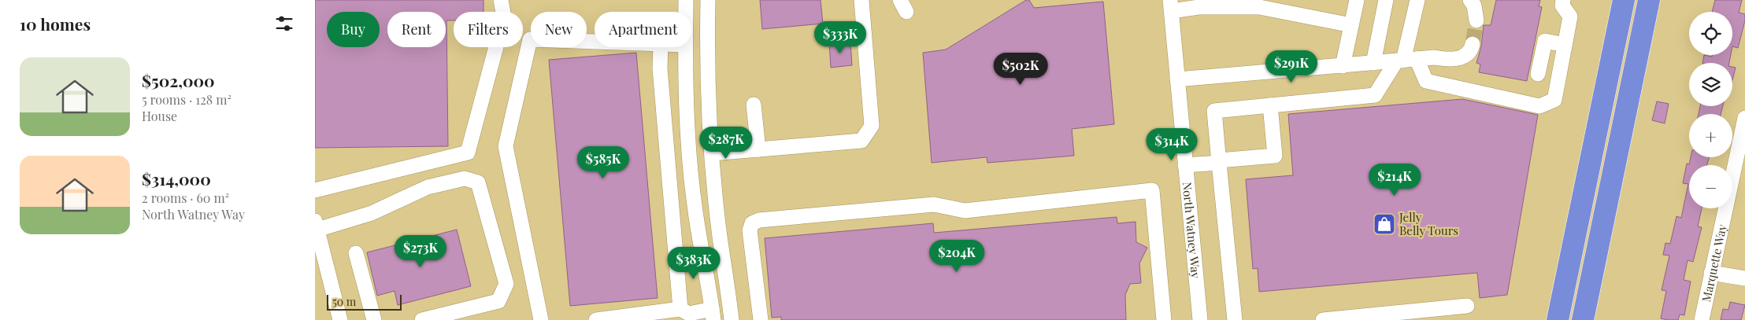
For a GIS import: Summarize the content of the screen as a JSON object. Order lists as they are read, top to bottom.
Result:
{
  "streets": {
    "street": ["North Watney Way", "Marquette Way"]
  },
  "places": {
    "shop": ["Jelly Belly Tours"]
  },
  "scale_bar": "50 m",
  "page": {
    "heading": "10 homes",
    "map_buttons": ["+", "−"],
    "chip": [
      "Buy",
      "Rent",
      "Filters",
      "New",
      "Apartment"
    ],
    "price": [
      "$333K",
      "$291K",
      "$502K",
      "$287K",
      "$314K",
      "$585K",
      "$214K",
      "$273K",
      "$204K",
      "$383K"
    ],
    "list": [
      {
        "name": "$502,000",
        "note": "5 rooms · 128 m² · House"
      },
      {
        "name": "$314,000",
        "note": "2 rooms · 60 m² · North Watney Way"
      }
    ],
    "scale": "50 m"
  }
}
